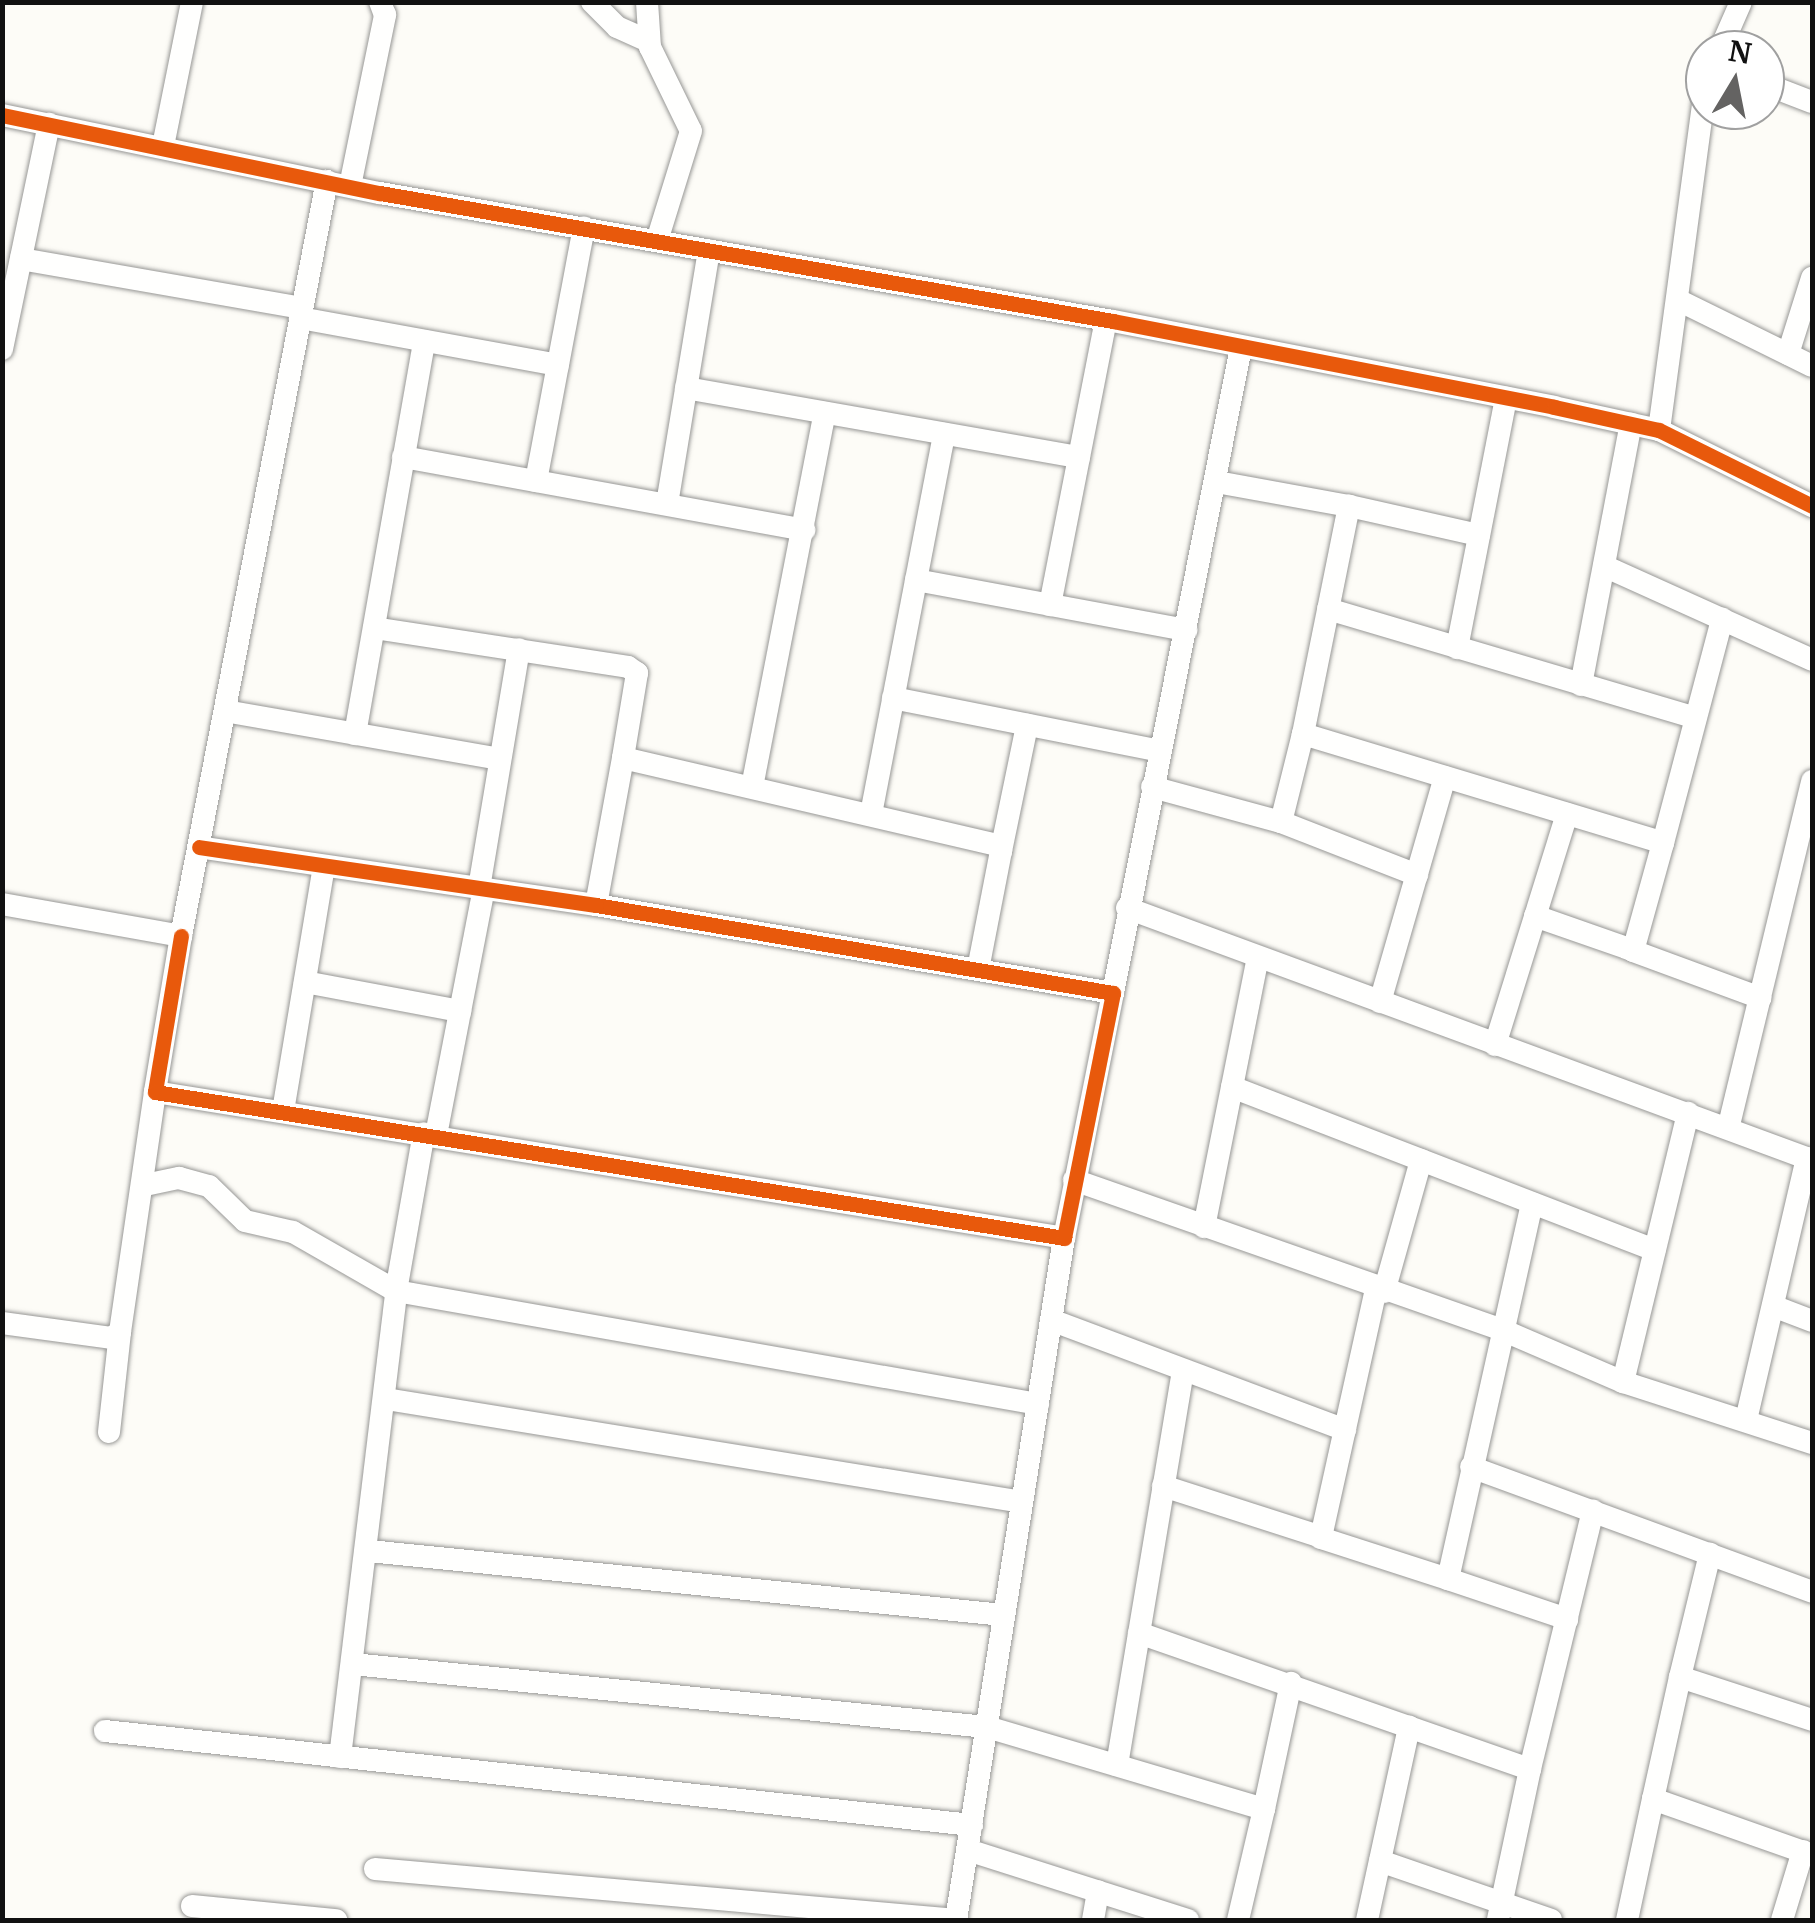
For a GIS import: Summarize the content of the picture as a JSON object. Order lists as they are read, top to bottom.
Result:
{
  "north": "top"
}
